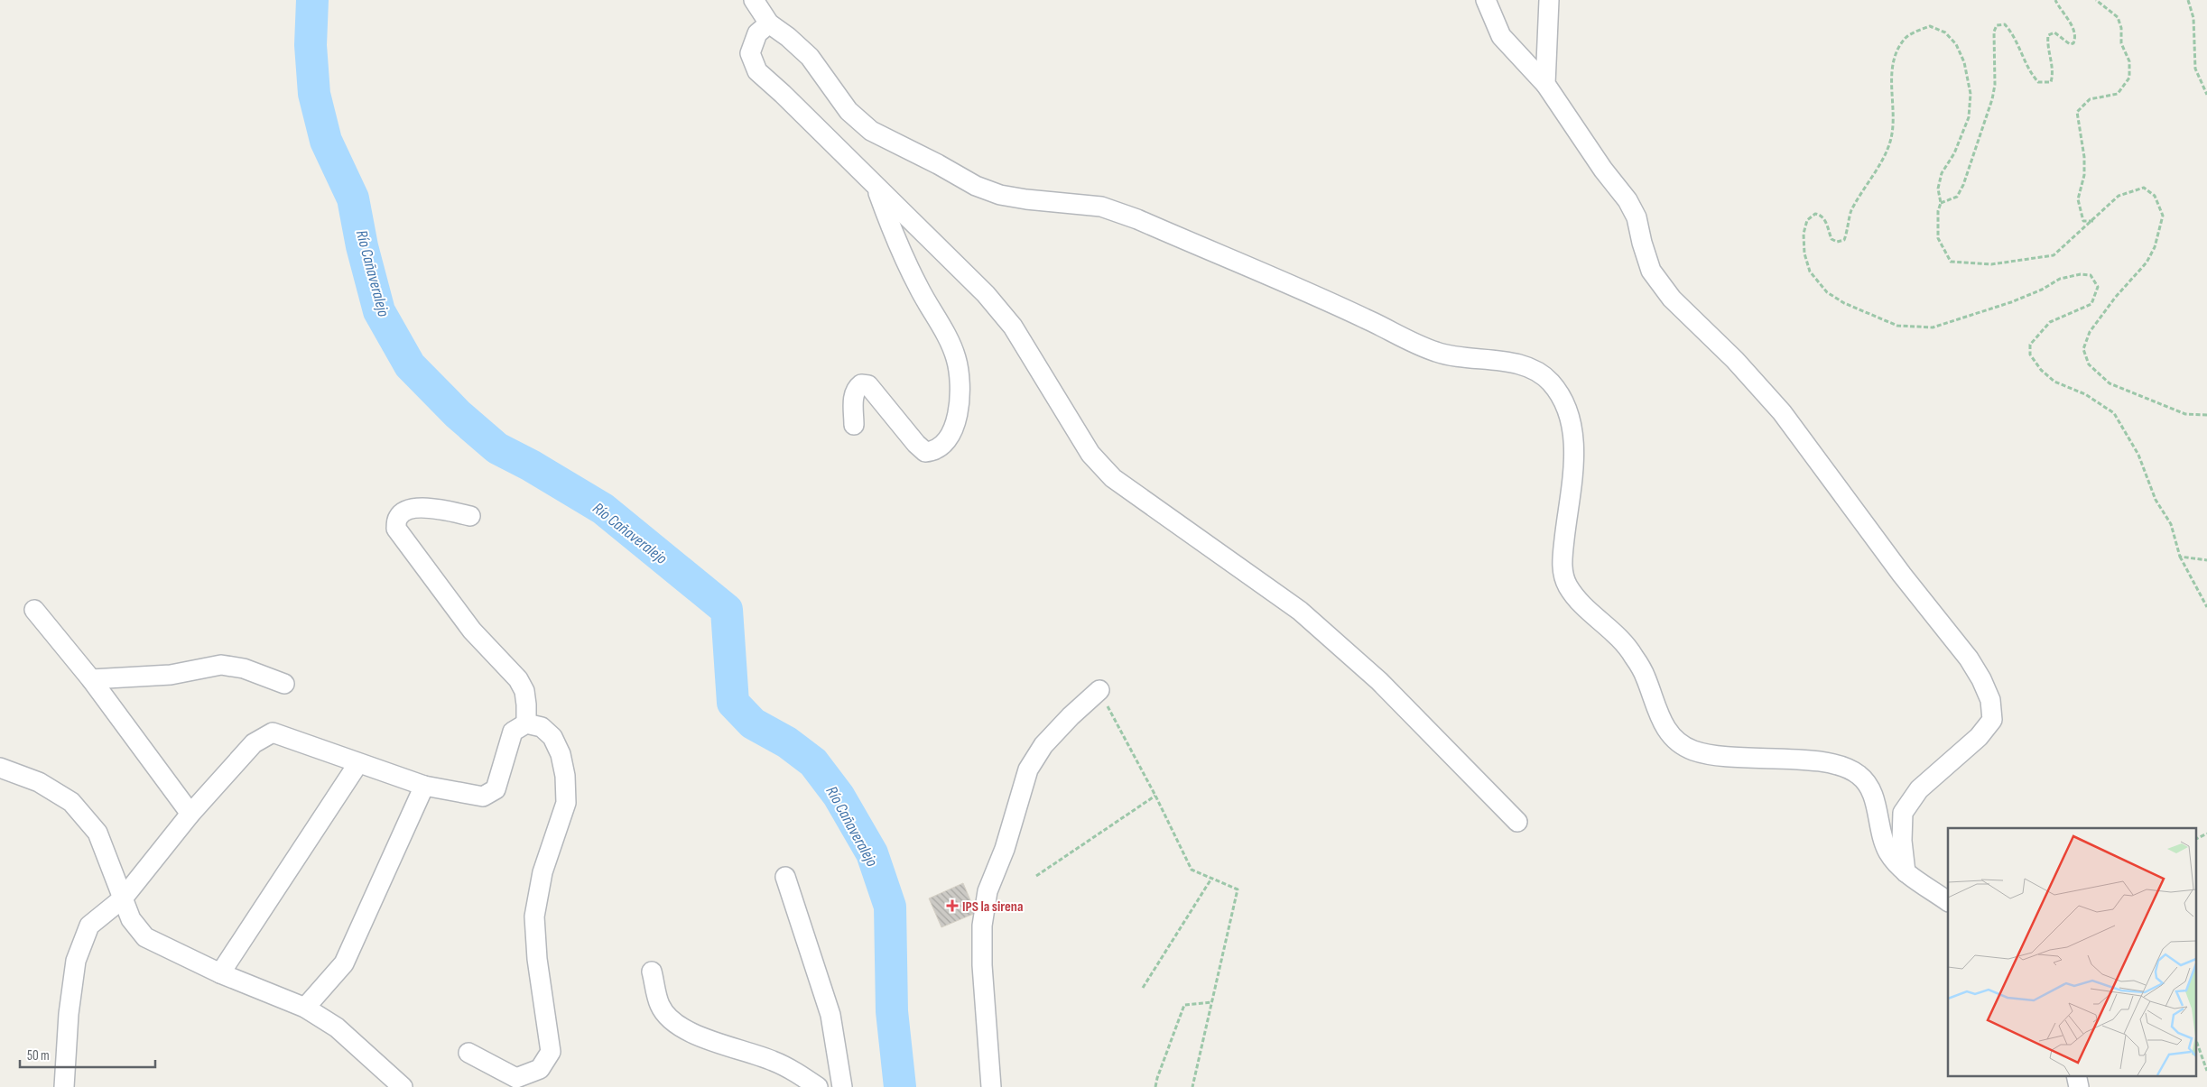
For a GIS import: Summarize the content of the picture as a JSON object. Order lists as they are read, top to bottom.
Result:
{
  "water": ["Río Cañaveralejo"],
  "places": {
    "health": ["IPS la sirena"]
  },
  "scale_bar": "50 m"
}
